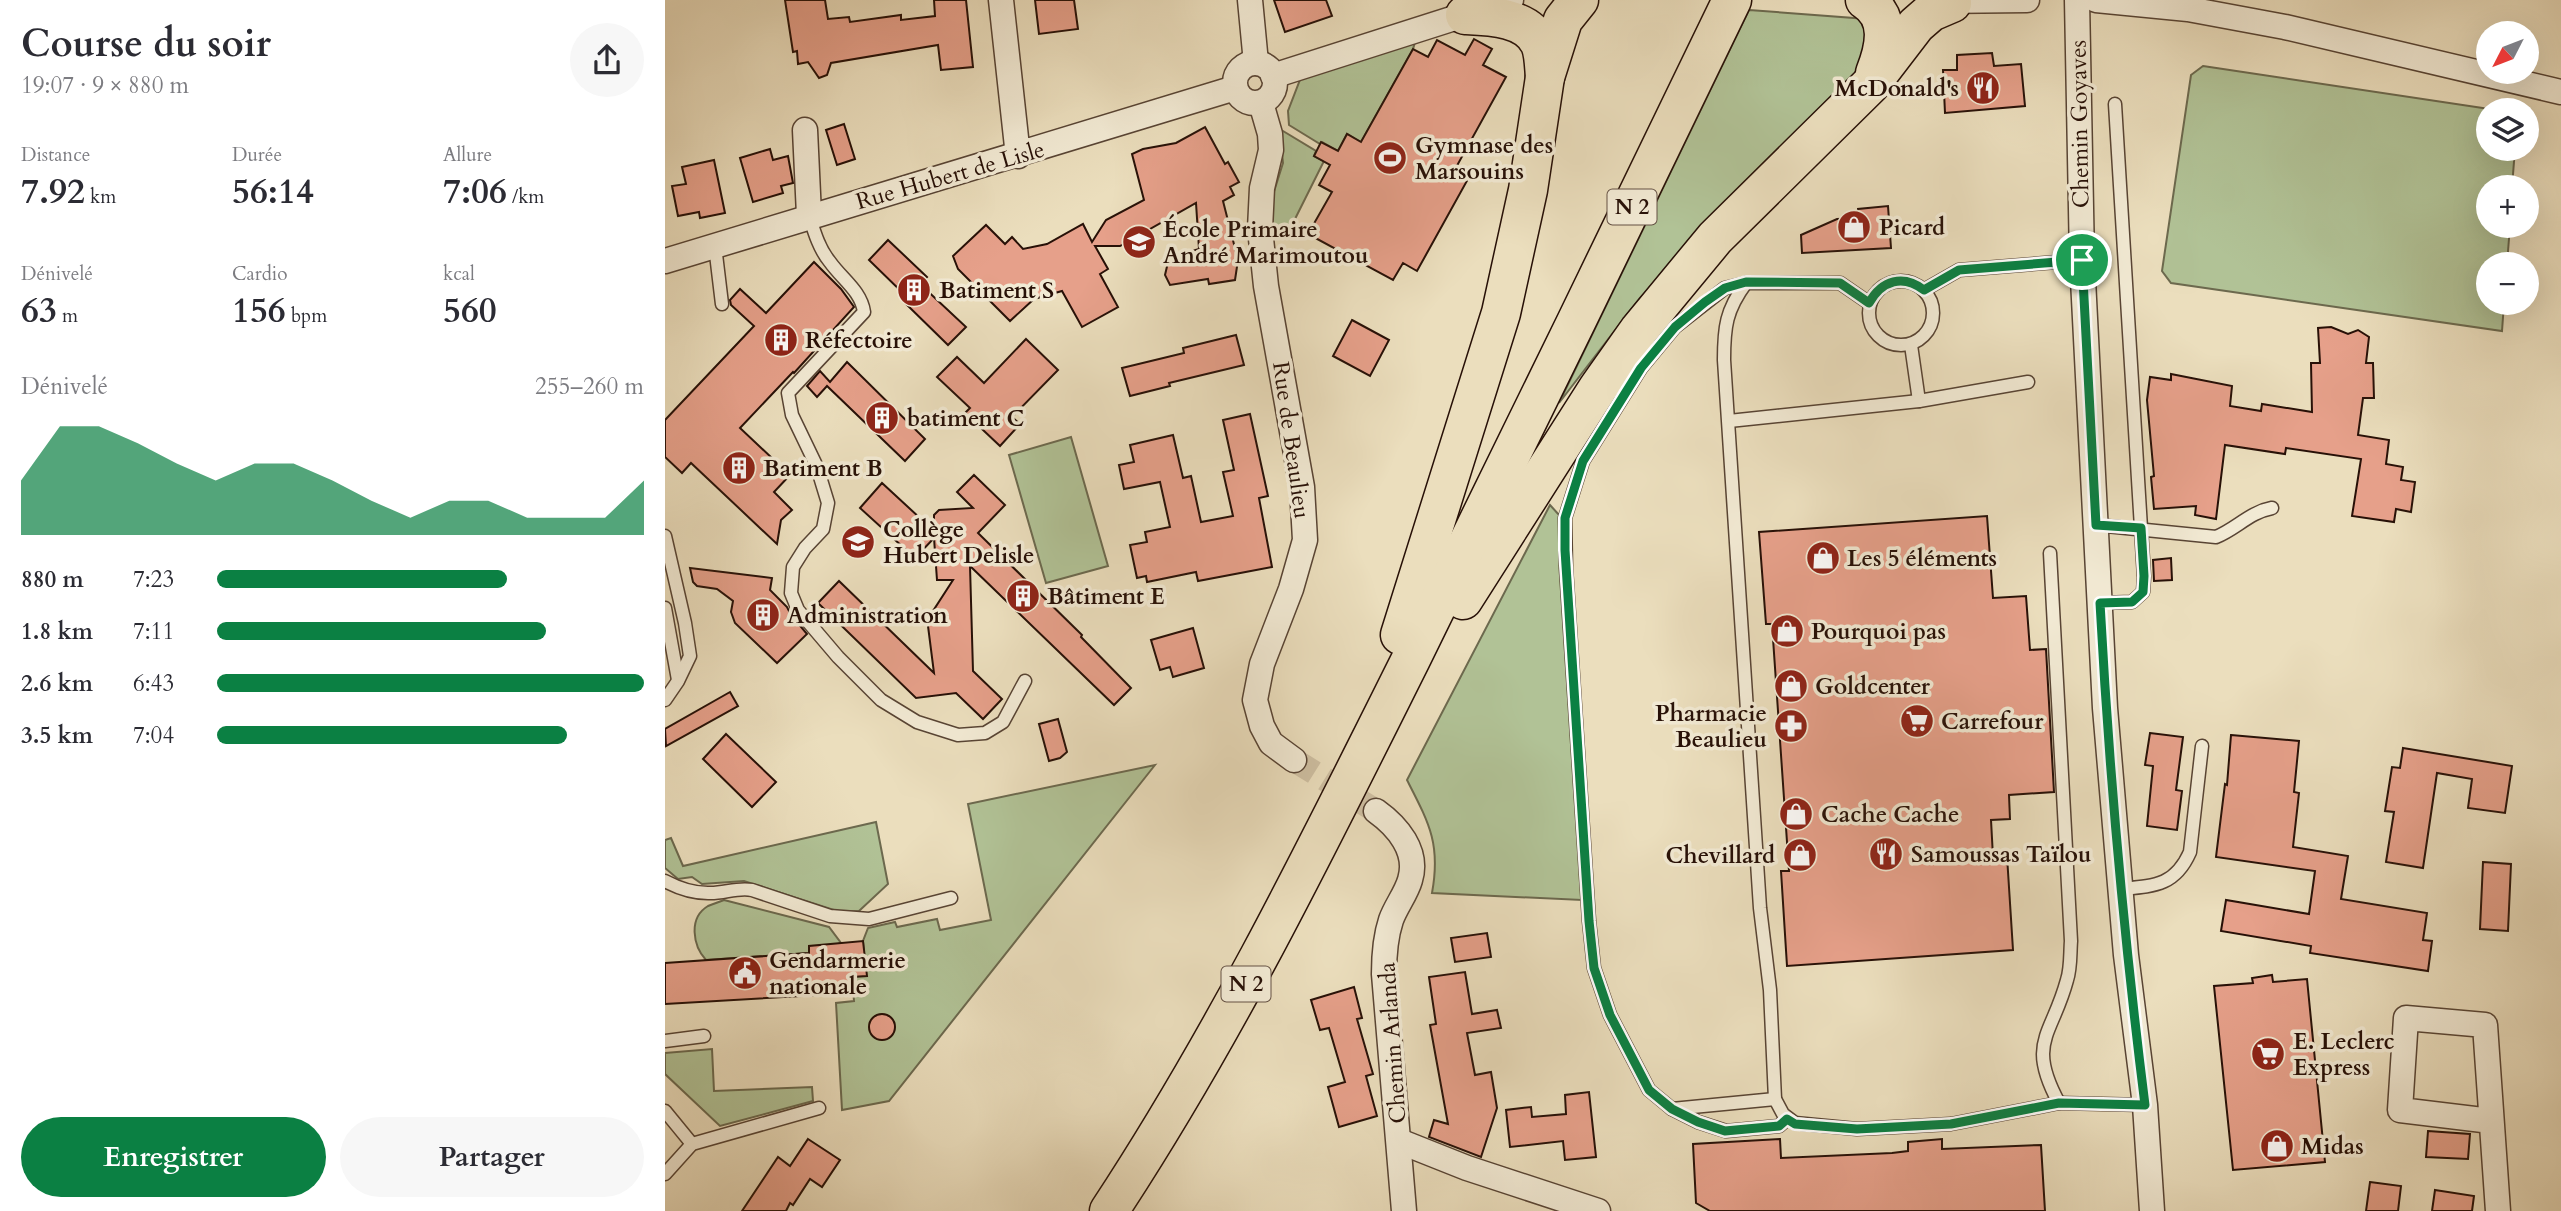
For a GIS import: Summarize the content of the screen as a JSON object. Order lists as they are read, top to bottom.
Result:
{
  "streets": {
    "highway": ["N 2"],
    "street": [
      "Chemin Goyaves",
      "Rue Hubert de Lisle",
      "Rue de Beaulieu",
      "Chemin Arlanda"
    ]
  },
  "crossings": [
    ["Rue Hubert de Lisle", "Rue de Beaulieu"]
  ],
  "places": {
    "restaurant": ["McDonald's", "Samoussas Taïlou"],
    "sports": ["Gymnase des Marsouins"],
    "shop": [
      "Picard",
      "Les 5 éléments",
      "Pourquoi pas",
      "Goldcenter",
      "Cache Cache",
      "Chevillard",
      "Midas"
    ],
    "school or university": ["École Primaire André Marimoutou", "Collège Hubert Delisle"],
    "building": [
      "Batiment S",
      "Réfectoire",
      "batiment C",
      "Batiment B",
      "Bâtiment E",
      "Administration"
    ],
    "supermarket": ["Carrefour", "E. Leclerc Express"],
    "pharmacy": ["Pharmacie Beaulieu"],
    "public building": ["Gendarmerie nationale"]
  },
  "north": "bottom left",
  "page": {
    "heading": ["Course du soir", "19:07 · 9 × 880 m"],
    "map_buttons": ["+", "−"],
    "stats": [
      ["Distance", "7.92 km"],
      ["Durée", "56:14"],
      ["Allure", "7:06 /km"],
      ["Dénivelé", "63 m"],
      ["Cardio", "156 bpm"],
      ["kcal", "560"]
    ],
    "chart": ["Dénivelé", "255–260 m"],
    "list": [
      {
        "name": "880 m",
        "note": "7:23"
      },
      {
        "name": "1.8 km",
        "note": "7:11"
      },
      {
        "name": "2.6 km",
        "note": "6:43"
      },
      {
        "name": "3.5 km",
        "note": "7:04"
      }
    ],
    "buttons": ["Enregistrer", "Partager"]
  }
}
